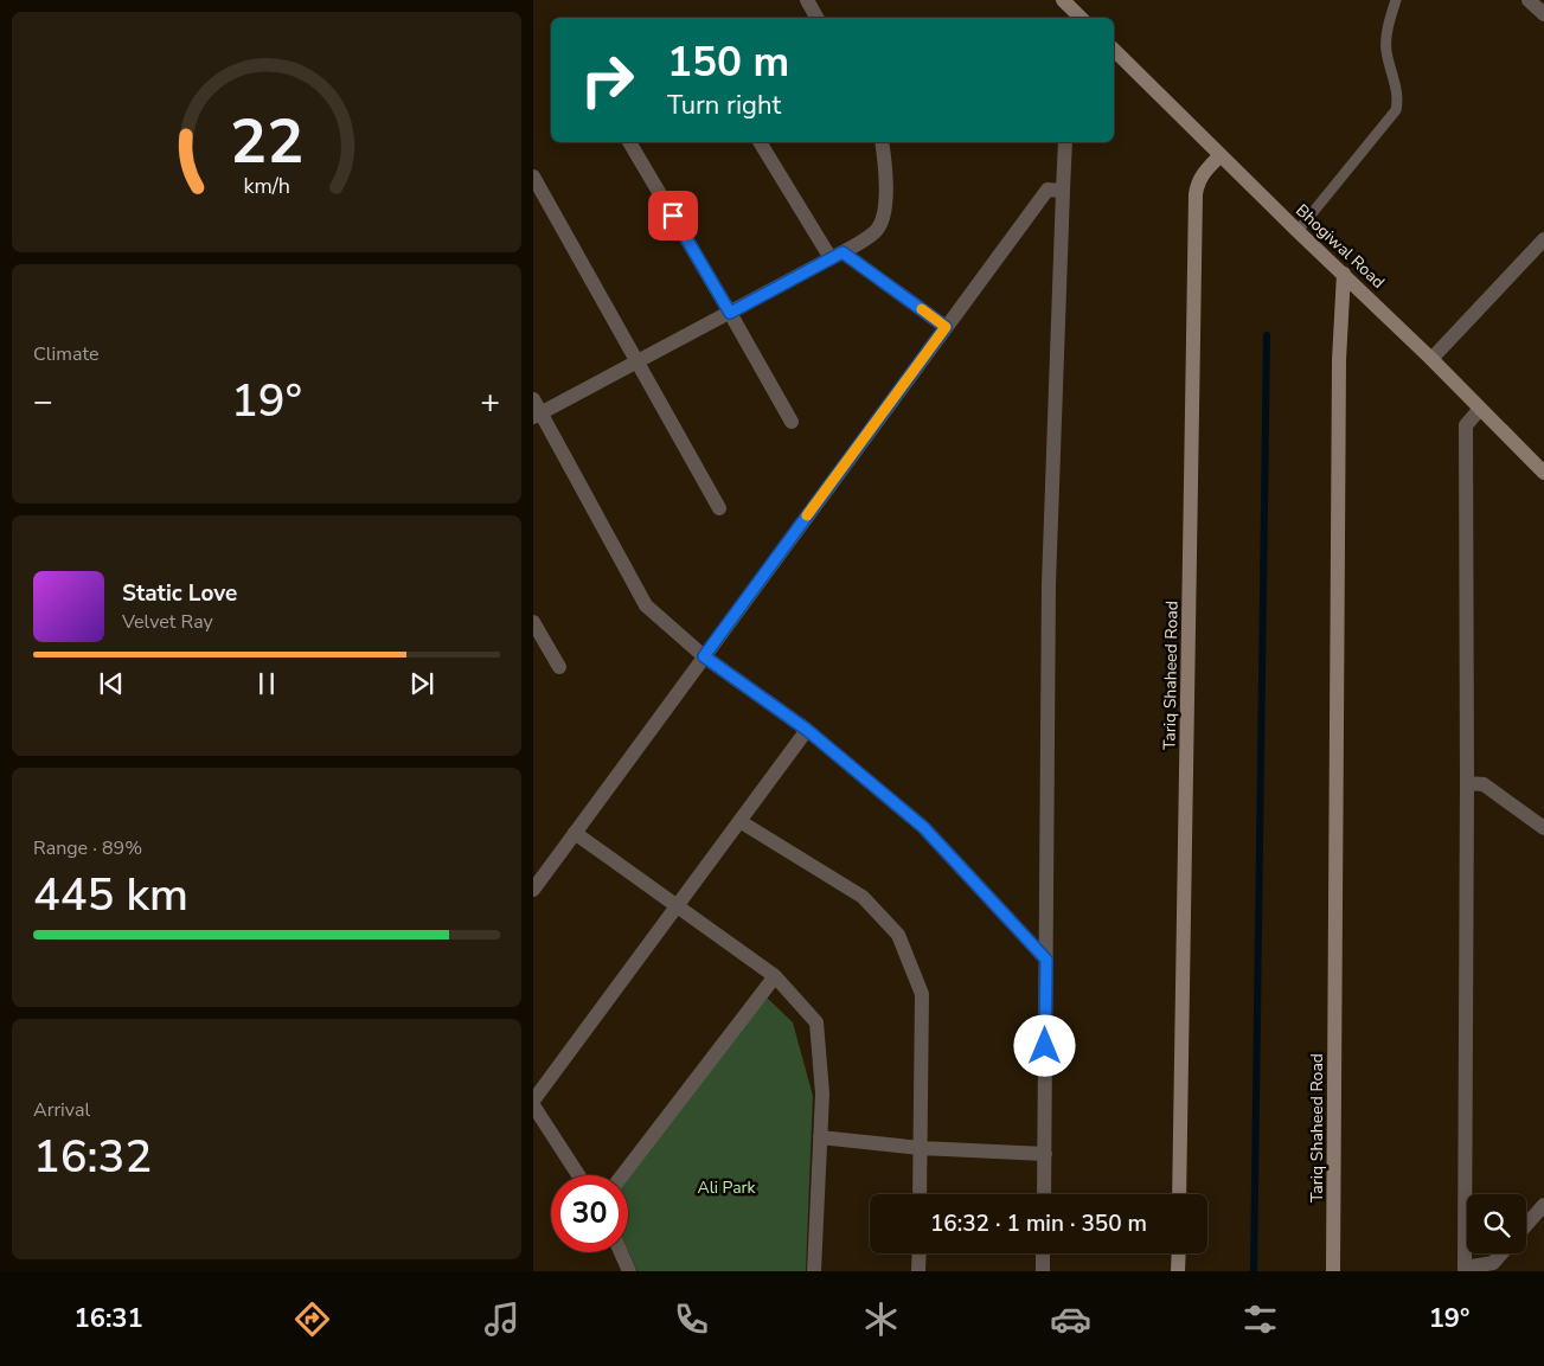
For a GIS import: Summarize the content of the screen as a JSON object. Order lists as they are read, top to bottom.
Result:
{
  "streets": {
    "main road": ["Bhogiwal Road", "Tariq Shaheed Road"]
  },
  "crossings": [
    ["Bhogiwal Road", "Tariq Shaheed Road"]
  ],
  "parks": ["Ali Park"],
  "page": {
    "turn": ["150 m", "Turn right"],
    "tile": [
      "Climate",
      ["Range · 89%", "445 km"],
      ["Arrival", "16:32"]
    ],
    "heat": ["−", "19°", "+"],
    "song": ["Static Love", "Velvet Ray"],
    "limit": "30",
    "trip": "16:32 · 1 min · 350 m",
    "tabs": ["16:31", "19°"],
    "gauge": ["22", "km/h"]
  }
}
